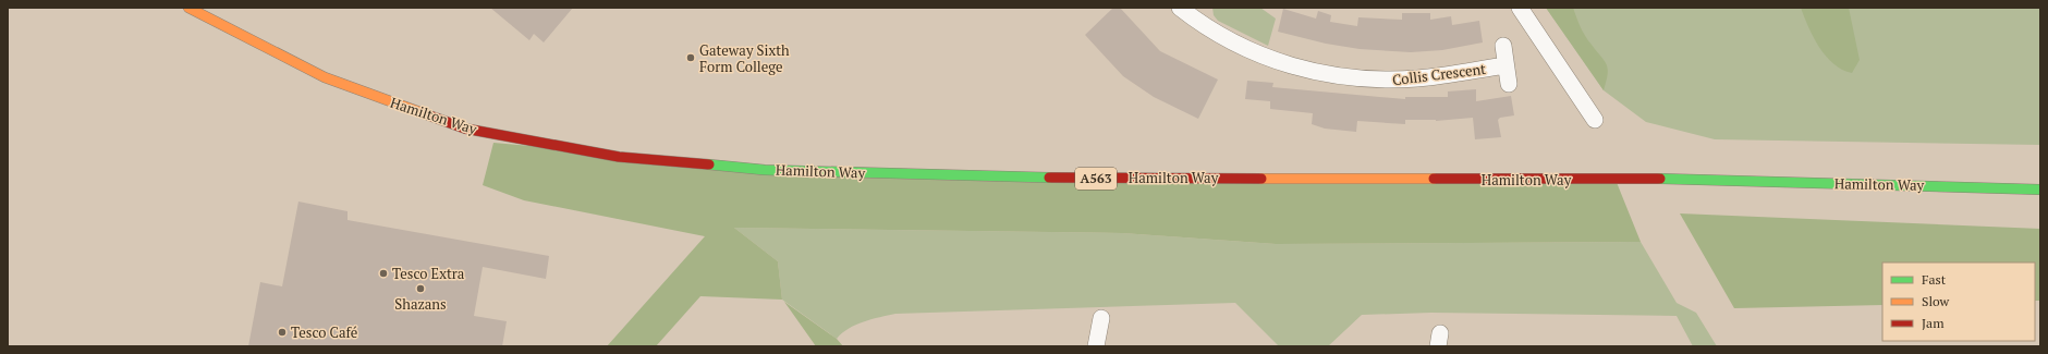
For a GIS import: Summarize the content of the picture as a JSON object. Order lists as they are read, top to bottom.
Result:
{
  "streets": {
    "highway": ["Hamilton Way", "A563"],
    "street": ["Collis Crescent"]
  },
  "places": [
    "Gateway Sixth Form College",
    "Tesco Extra",
    "Shazans",
    "Tesco Café"
  ],
  "legend": ["Fast", "Slow", "Jam"]
}
